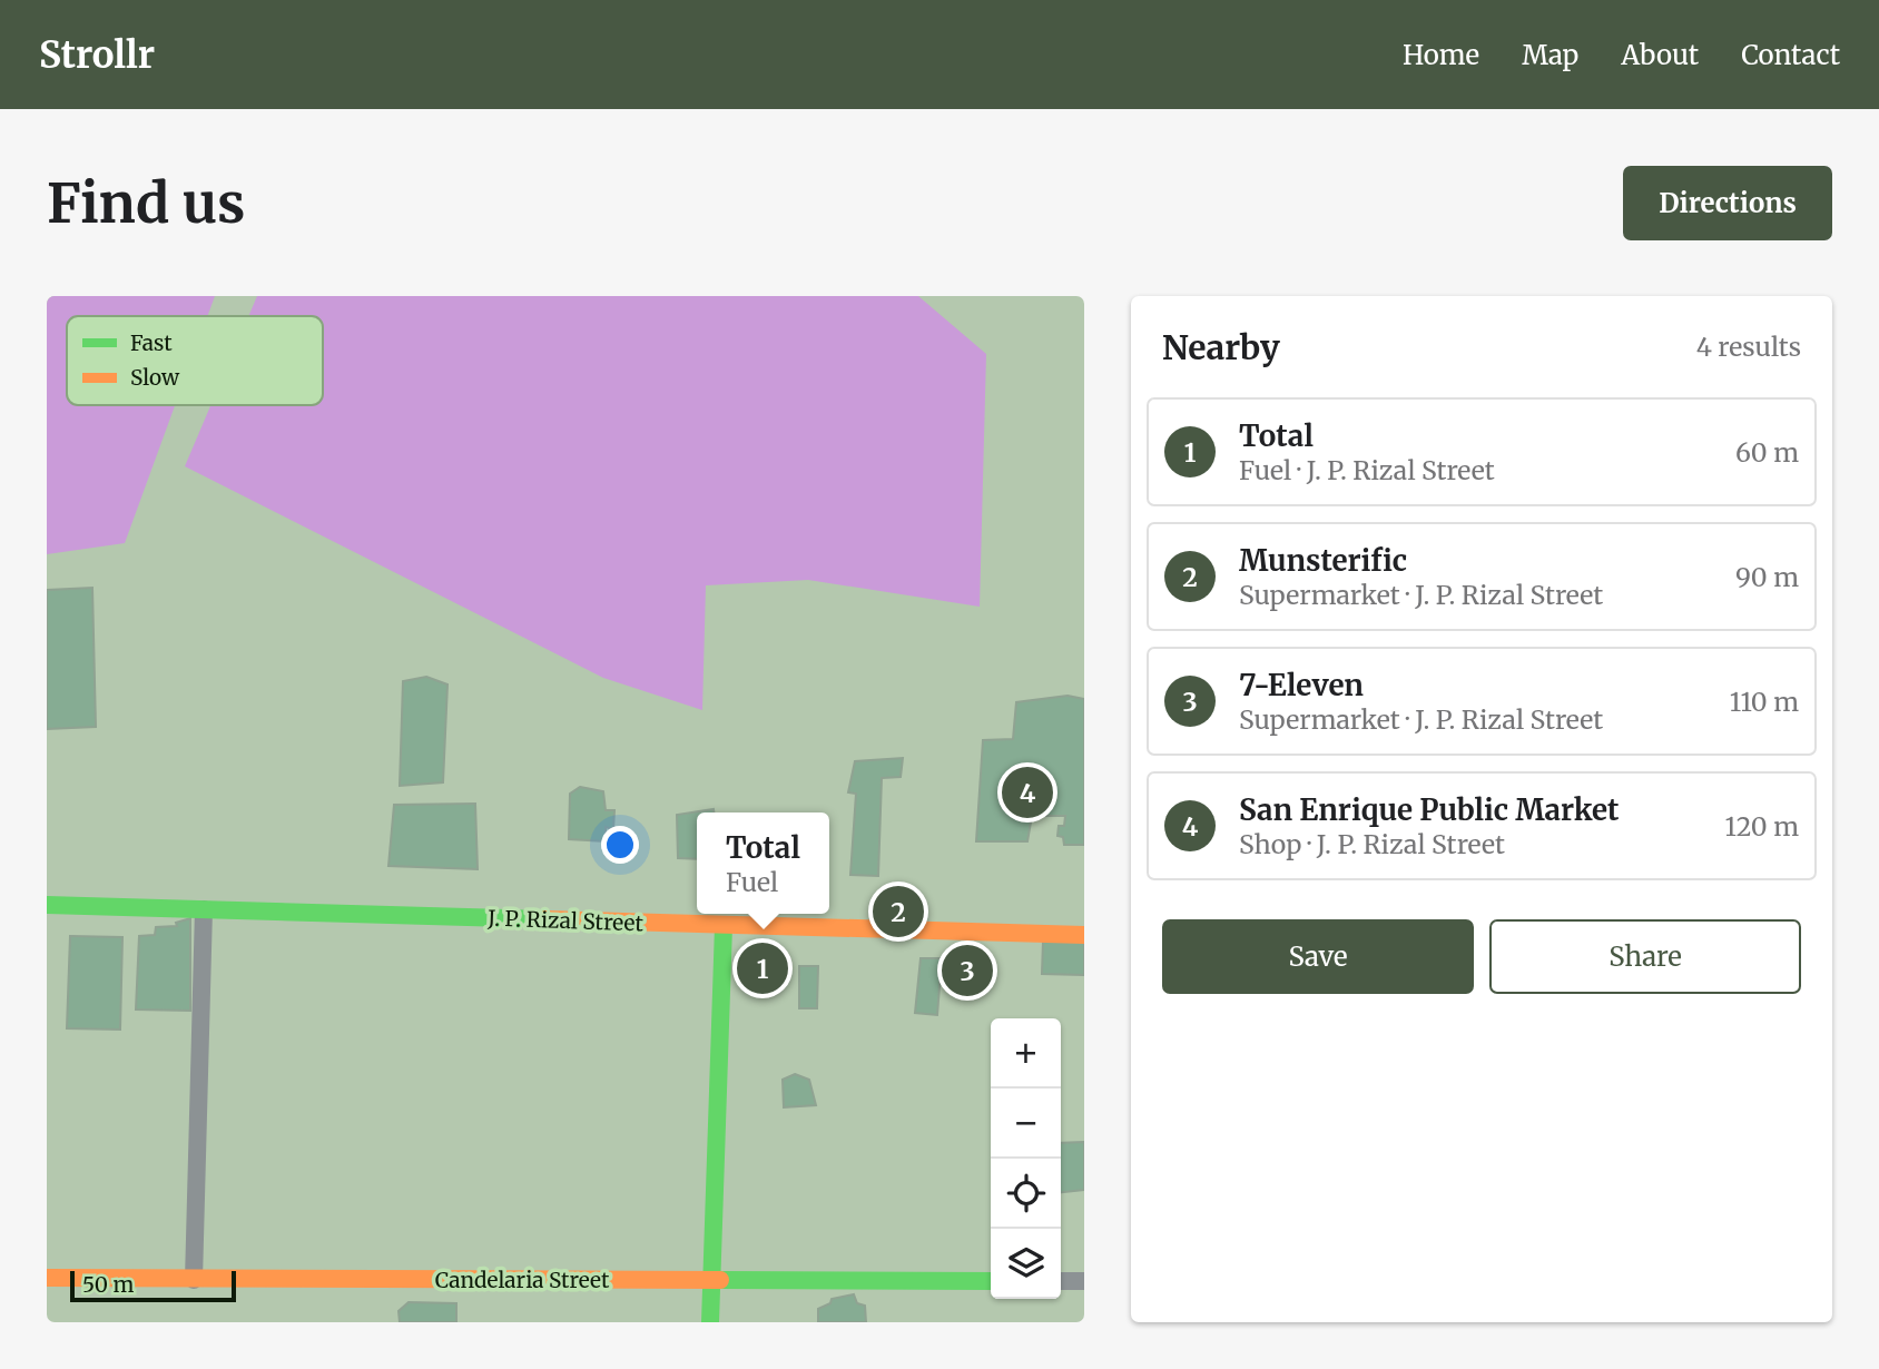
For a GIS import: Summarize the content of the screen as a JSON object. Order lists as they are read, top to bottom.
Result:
{
  "streets": {
    "main road": ["J. P. Rizal Street", "Candelaria Street"]
  },
  "legend": ["Fast", "Slow"],
  "scale_bar": "50 m",
  "page": {
    "header": "Strollr",
    "nav": [
      "Home",
      "Map",
      "About",
      "Contact"
    ],
    "buttons": [
      "Directions",
      ["Save", "Share"]
    ],
    "title": "Find us",
    "heading": ["Nearby", "4 results"],
    "list": [
      {
        "mark": "1",
        "name": "Total",
        "note": "Fuel · J. P. Rizal Street",
        "value": "60 m"
      },
      {
        "mark": "2",
        "name": "Munsterific",
        "note": "Supermarket · J. P. Rizal Street",
        "value": "90 m"
      },
      {
        "mark": "3",
        "name": "7-Eleven",
        "note": "Supermarket · J. P. Rizal Street",
        "value": "110 m"
      },
      {
        "mark": "4",
        "name": "San Enrique Public Market",
        "note": "Shop · J. P. Rizal Street",
        "value": "120 m"
      }
    ],
    "pins": [
      "4",
      "2",
      "1",
      "3"
    ],
    "popup": ["Total", "Fuel"],
    "map_buttons": ["+", "−"],
    "scale": "50 m"
  }
}
